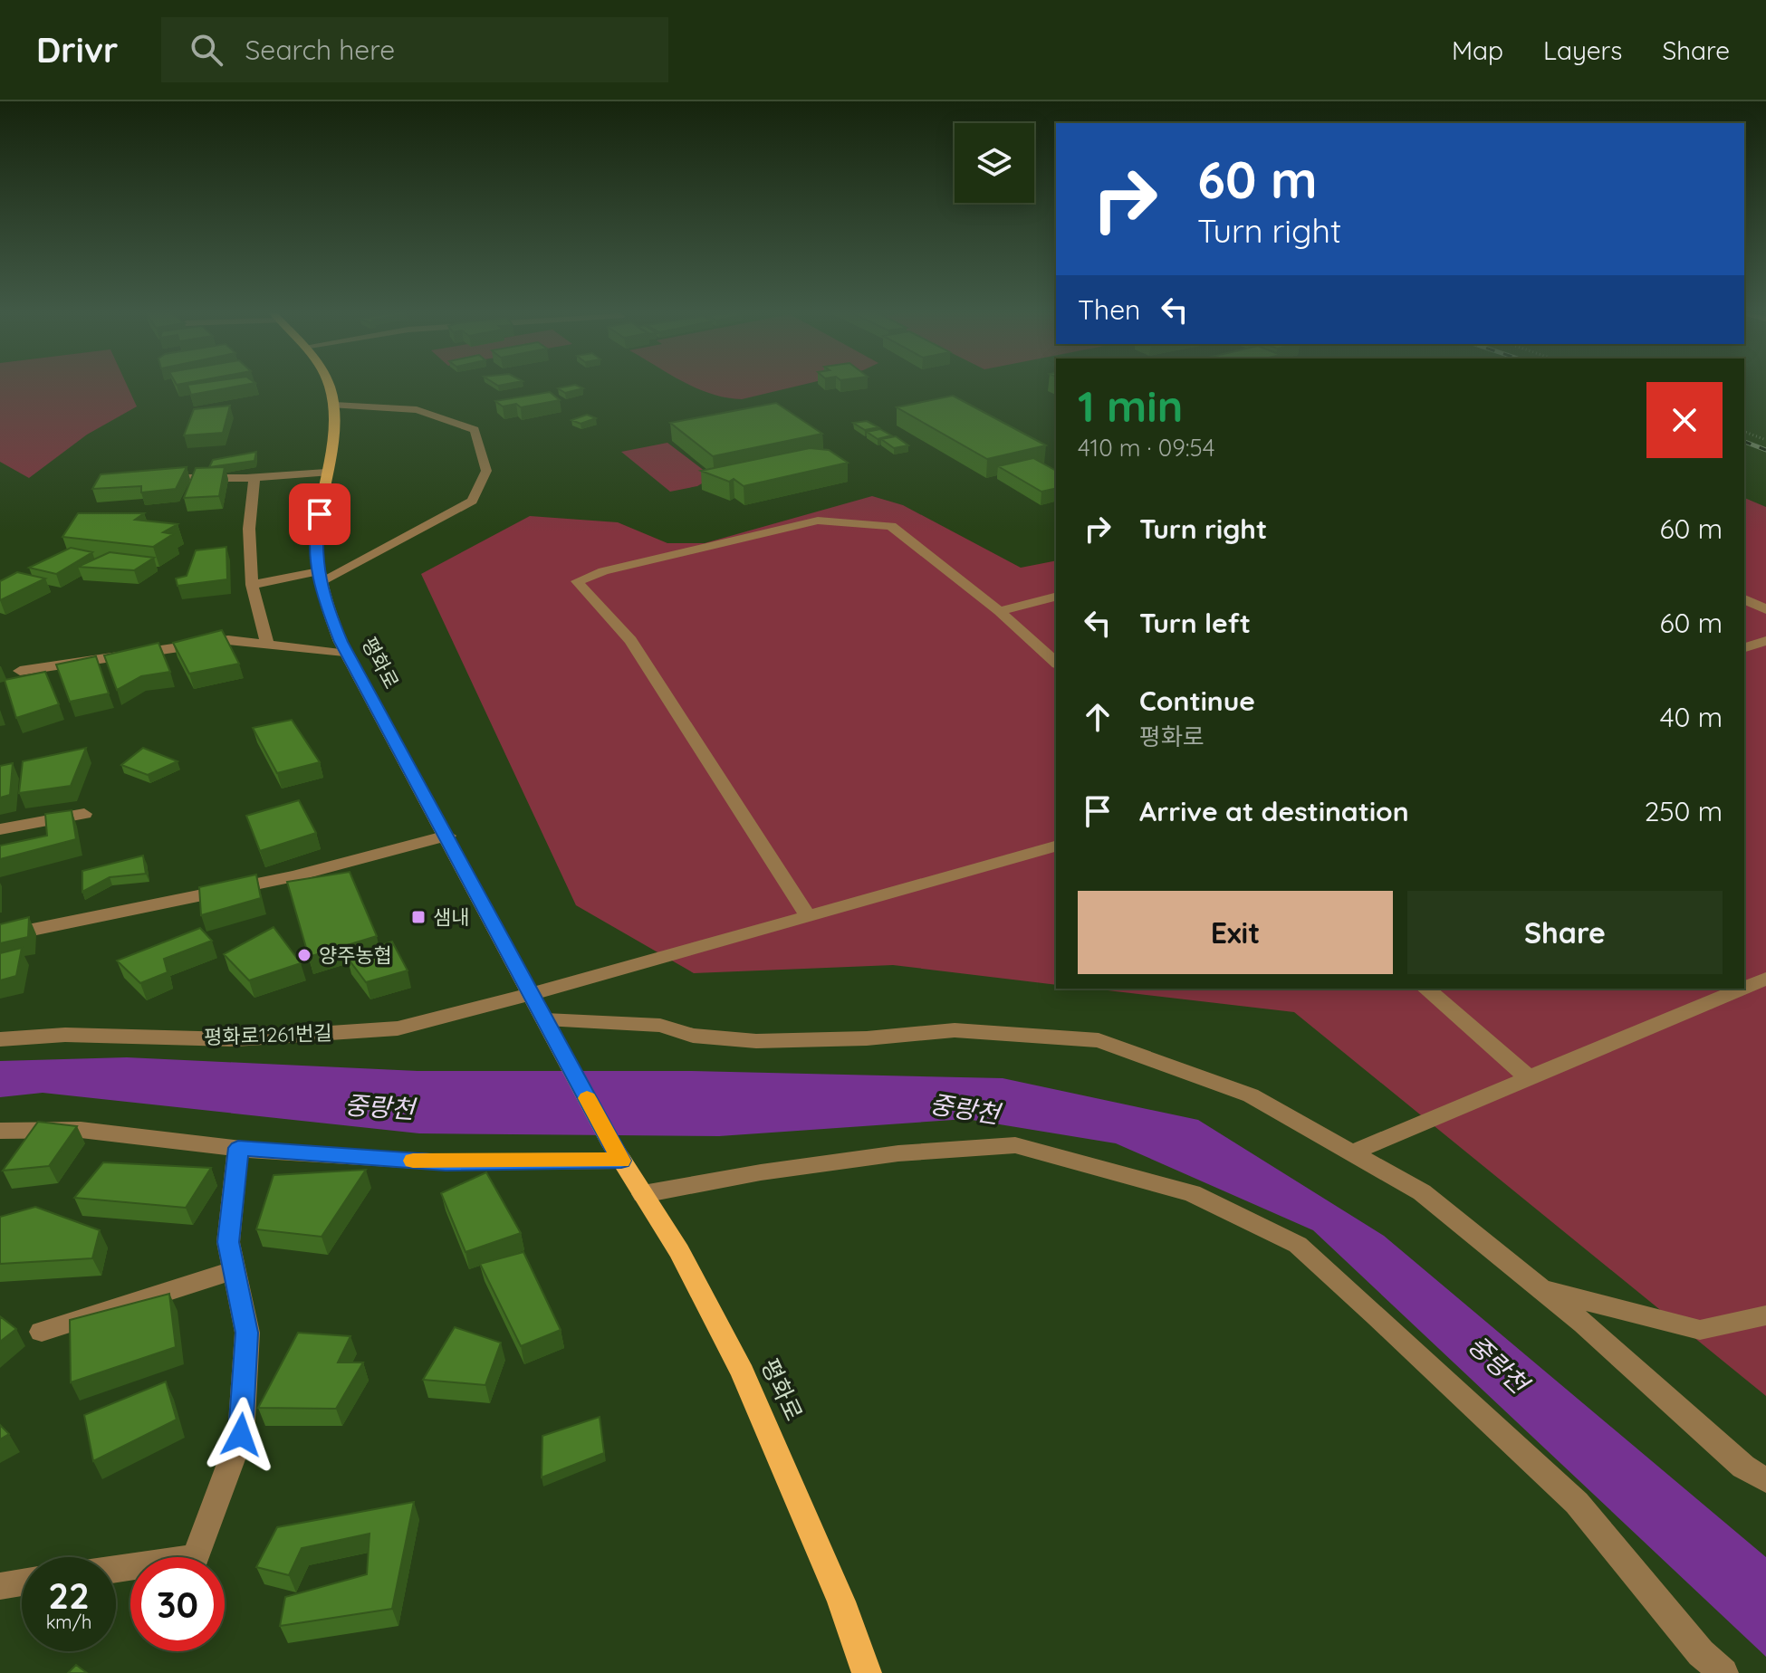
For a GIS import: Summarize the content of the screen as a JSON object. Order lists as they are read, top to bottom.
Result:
{
  "streets": {
    "main road": ["평화로"],
    "street": ["평화로1261번길"]
  },
  "crossings": [
    ["평화로", "평화로1261번길"]
  ],
  "water": ["중랑천"],
  "places": {
    "transit": ["샘내"],
    "other": ["양주농협"]
  },
  "page": {
    "header": "Drivr",
    "search": "Search here",
    "nav": ["Map", "Layers", "Share"],
    "turn": ["60 m", "Turn right"],
    "then": "Then",
    "heading": ["1 min", "410 m · 09:54"],
    "list": [
      {
        "name": "Turn right",
        "value": "60 m"
      },
      {
        "name": "Turn left",
        "value": "60 m"
      },
      {
        "name": "Continue",
        "note": "평화로",
        "value": "40 m"
      },
      {
        "name": "Arrive at destination",
        "value": "250 m"
      }
    ],
    "buttons": ["Exit", "Share"],
    "speed": "22 km/h",
    "limit": "30"
  }
}
